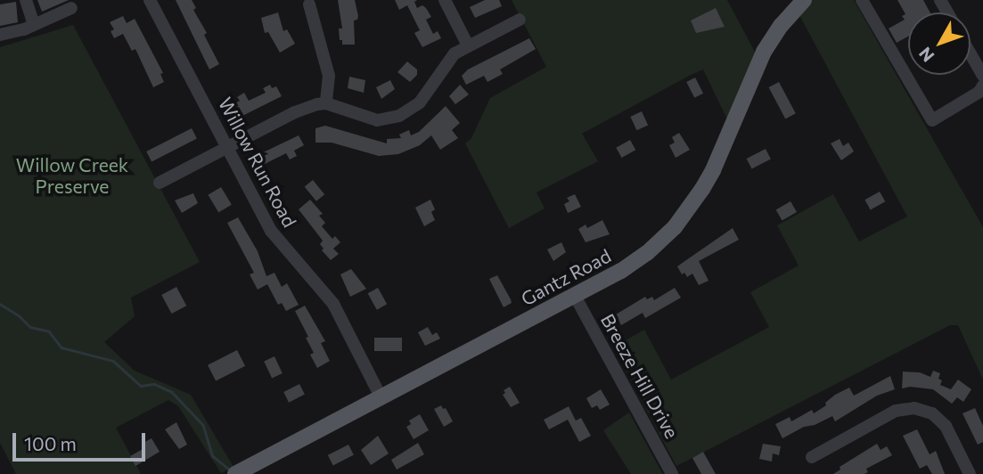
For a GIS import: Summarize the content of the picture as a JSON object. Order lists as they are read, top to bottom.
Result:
{
  "streets": {
    "main road": ["Gantz Road"],
    "street": ["Willow Run Road", "Breeze Hill Drive"]
  },
  "crossings": [
    ["Willow Run Road", "Gantz Road"],
    ["Gantz Road", "Breeze Hill Drive"]
  ],
  "parks": ["Willow Creek Preserve"],
  "scale_bar": "100 m",
  "north": "bottom left"
}
